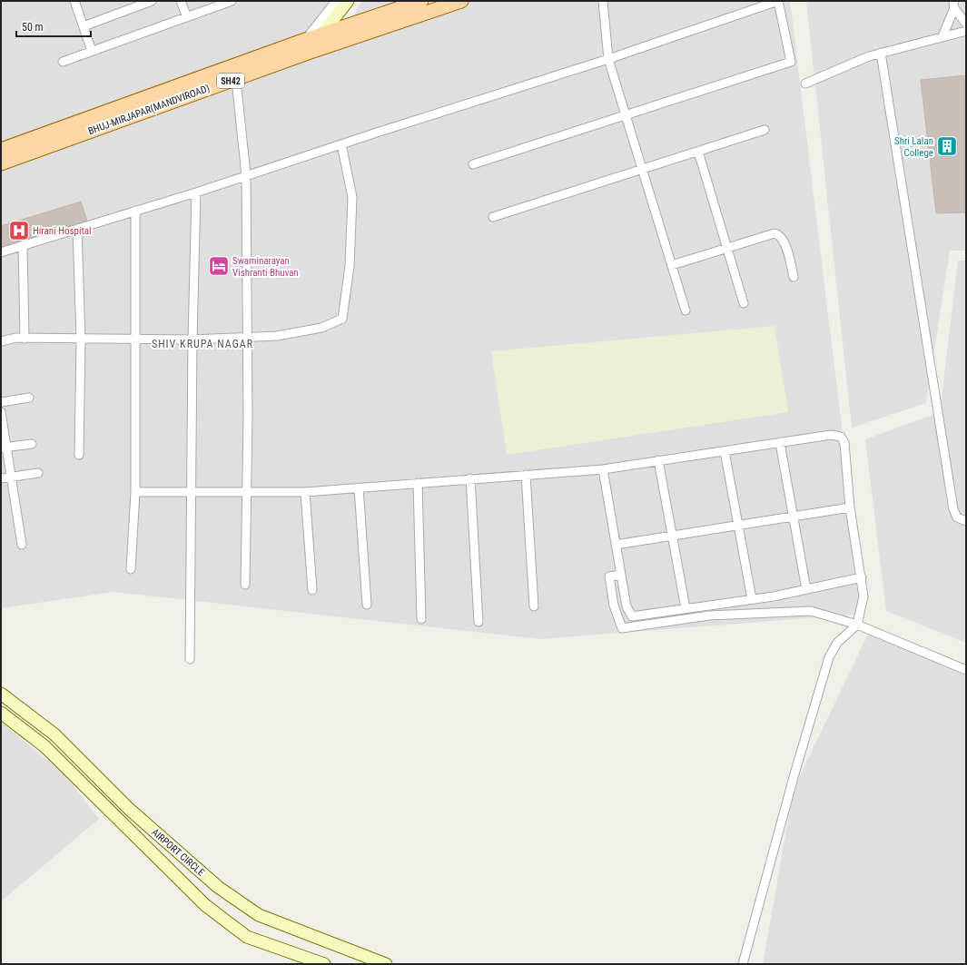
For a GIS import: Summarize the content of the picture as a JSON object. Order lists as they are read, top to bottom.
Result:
{
  "streets": {
    "main road": ["SH42", "BHUJ-MIRJAPAR(MANDVIROAD)", "AIRPORT CIRCLE"]
  },
  "districts": ["SHIV KRUPA NAGAR"],
  "places": {
    "building": ["Shri Lalan College"],
    "hospital": ["Hirani Hospital"],
    "hotel": ["Swaminarayan Vishranti Bhuvan"]
  },
  "scale_bar": "50 m"
}
